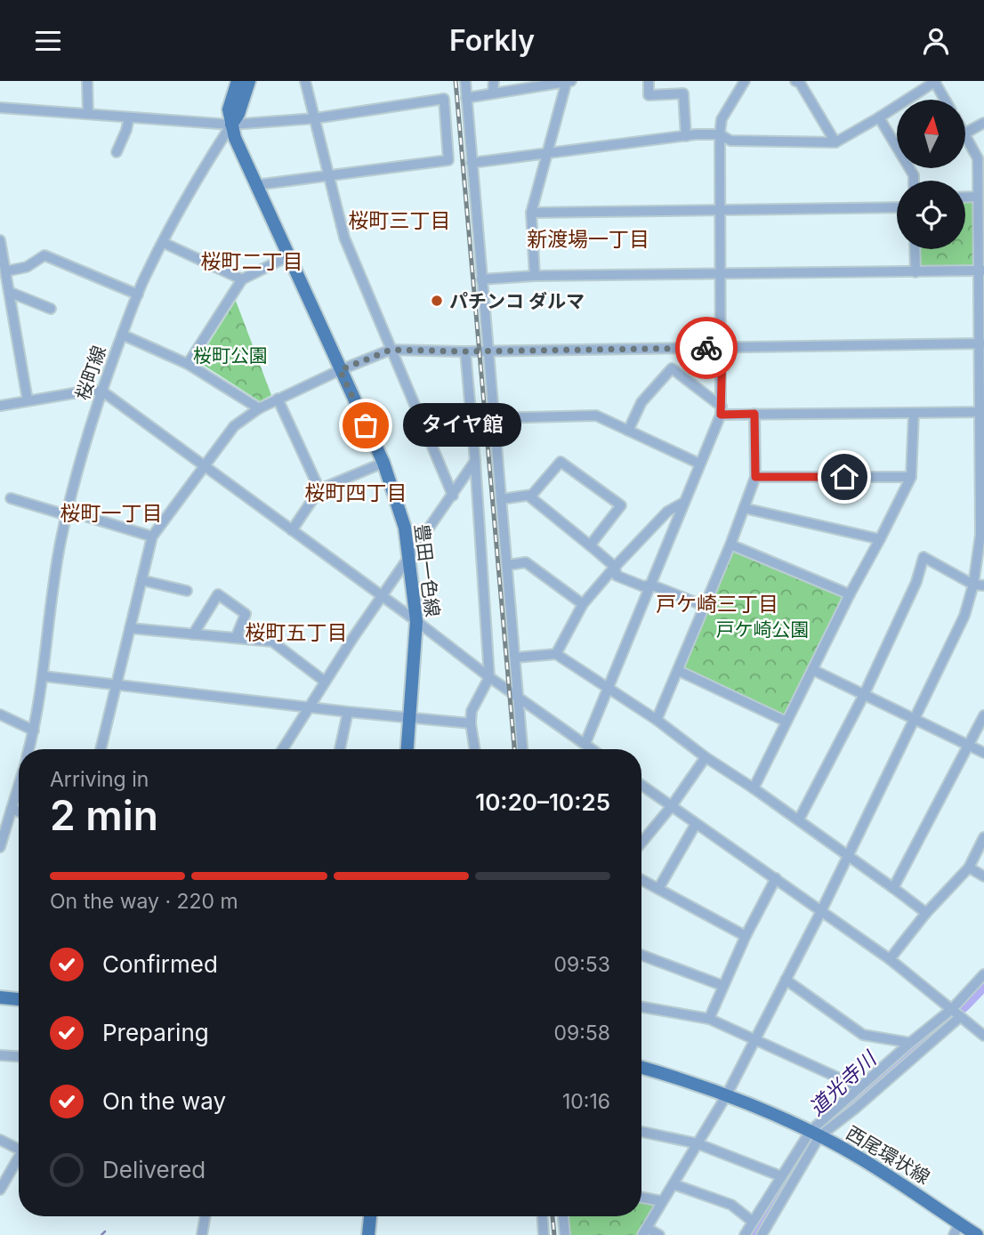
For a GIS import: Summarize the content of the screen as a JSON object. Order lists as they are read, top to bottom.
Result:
{
  "streets": {
    "main road": ["豊田一色線", "西尾環状線"],
    "street": ["桜町線"]
  },
  "crossings": [
    ["桜町線", "豊田一色線"]
  ],
  "districts": [
    "桜町三丁目",
    "新渡場一丁目",
    "桜町二丁目",
    "桜町四丁目",
    "桜町一丁目",
    "戸ケ崎三丁目",
    "桜町五丁目"
  ],
  "water": ["道光寺川"],
  "parks": ["桜町公園", "戸ケ崎公園"],
  "places": ["パチンコ ダルマ", "タイヤ館"],
  "north": "top",
  "page": {
    "header": "Forkly",
    "bubble": "タイヤ館",
    "heading": ["2 min", "Arriving in", "10:20–10:25"],
    "bar": "On the way · 220 m",
    "list": [
      ["Confirmed", "09:53"],
      ["Preparing", "09:58"],
      ["On the way", "10:16"],
      "Delivered"
    ]
  }
}
